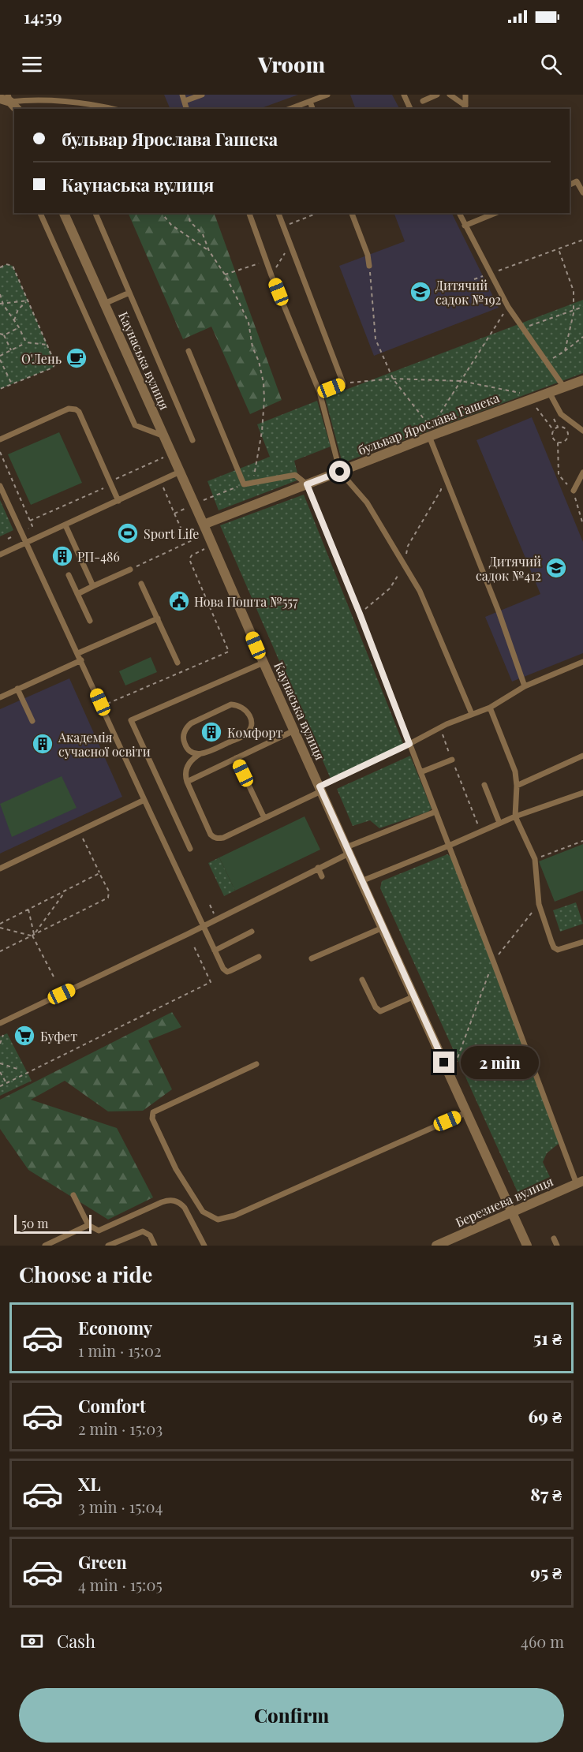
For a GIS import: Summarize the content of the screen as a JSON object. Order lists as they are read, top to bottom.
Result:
{
  "streets": {
    "street": ["Каунаська вулиця", "бульвар Ярослава Гашека", "Березнева вулиця"]
  },
  "crossings": [
    ["Каунаська вулиця", "бульвар Ярослава Гашека"],
    ["Каунаська вулиця", "Березнева вулиця"]
  ],
  "places": {
    "school or university": ["Дитячий садок №192", "Дитячий садок №412"],
    "cafe": ["О'Лень"],
    "sports": ["Sport Life"],
    "building": ["РП-486", "Комфорт", "Академія сучасної освіти"],
    "public building": ["Нова Пошта №557"],
    "supermarket": ["Буфет"]
  },
  "scale_bar": "50 m",
  "page": {
    "status": "14:59",
    "header": "Vroom",
    "banner": ["бульвар Ярослава Гашека", "Каунаська вулиця"],
    "bubble": "2 min",
    "scale": "50 m",
    "heading": "Choose a ride",
    "list": [
      {
        "name": "Economy",
        "note": "1 min · 15:02",
        "value": "51 ₴"
      },
      {
        "name": "Comfort",
        "note": "2 min · 15:03",
        "value": "69 ₴"
      },
      {
        "name": "XL",
        "note": "3 min · 15:04",
        "value": "87 ₴"
      },
      {
        "name": "Green",
        "note": "4 min · 15:05",
        "value": "95 ₴"
      }
    ],
    "pay": ["Cash", "460 m"],
    "buttons": "Confirm"
  }
}
